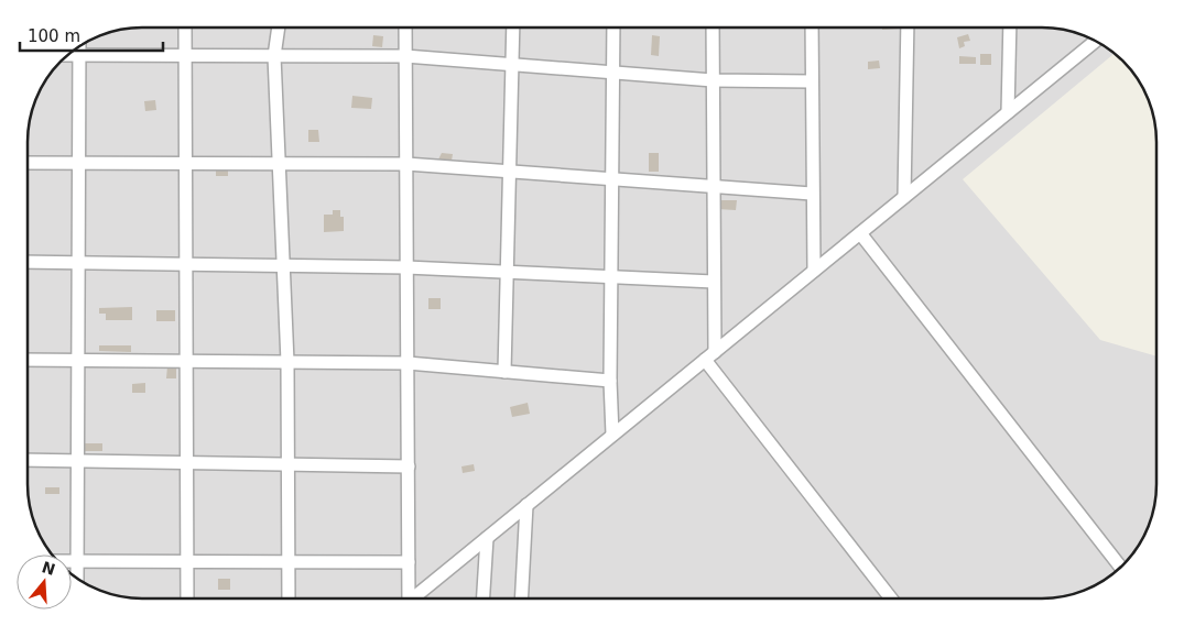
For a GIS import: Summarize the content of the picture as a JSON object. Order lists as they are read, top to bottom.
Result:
{
  "scale_bar": "100 m",
  "north": "top"
}
